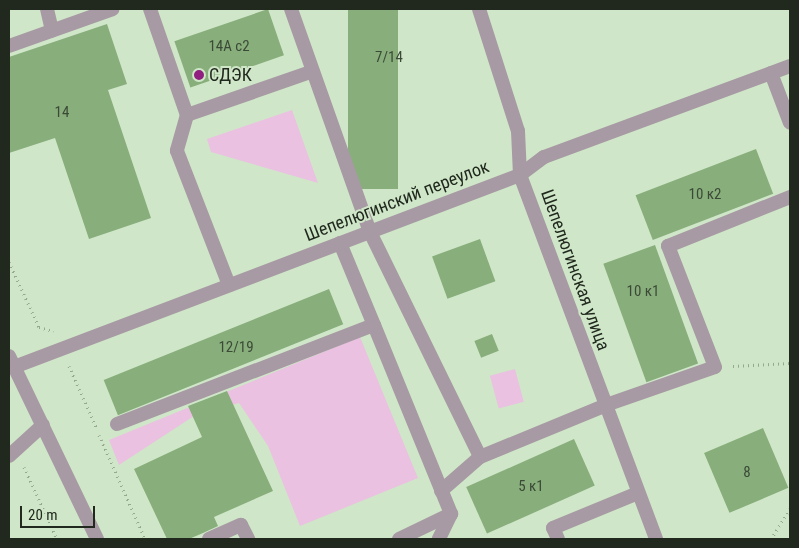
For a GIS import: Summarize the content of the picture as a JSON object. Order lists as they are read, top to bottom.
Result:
{
  "streets": {
    "street": ["Шепелюгинский переулок", "Шепелюгинская улица"]
  },
  "crossings": [
    ["Шепелюгинский переулок", "Шепелюгинская улица"]
  ],
  "places": ["СДЭК"],
  "house_numbers": [
    "14А с2",
    "7/14",
    "14",
    "10 к2",
    "10 к1",
    "12/19",
    "8",
    "5 к1"
  ],
  "scale_bar": "20 m"
}
